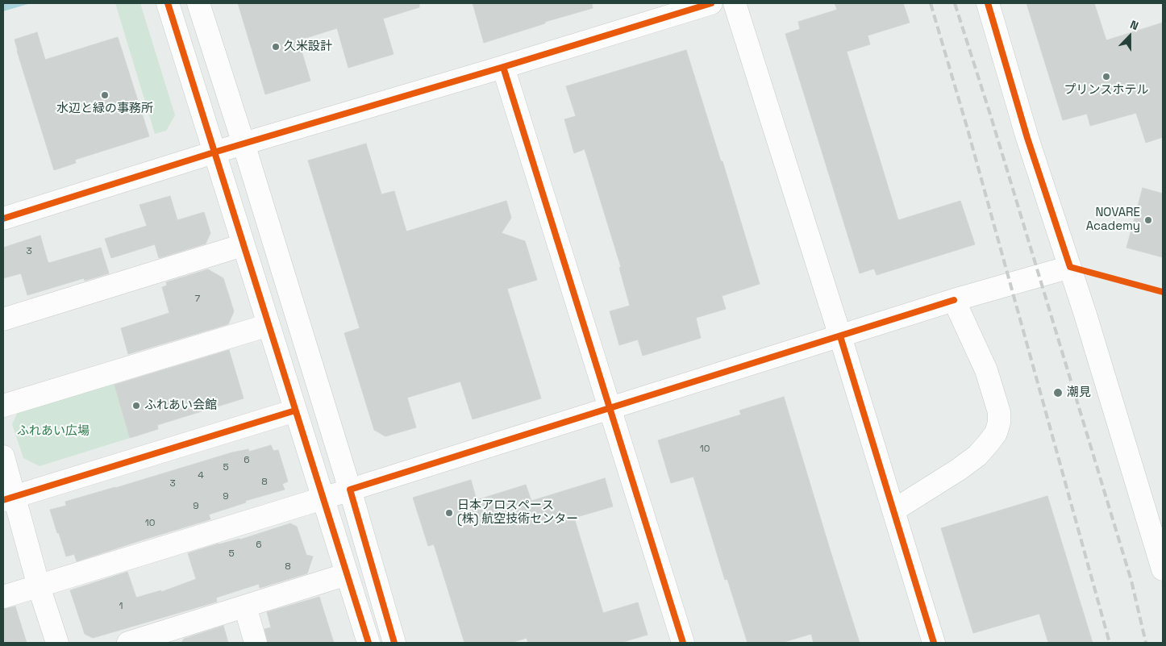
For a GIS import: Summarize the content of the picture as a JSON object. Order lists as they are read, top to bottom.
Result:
{
  "parks": ["ふれあい広場"],
  "places": [
    "久米設計",
    "プリンスホテル",
    "水辺と緑の事務所",
    "NOVARE Academy",
    "潮見",
    "ふれあい会館",
    "日本アロスペース (株) 航空技術センター"
  ],
  "house_numbers": [
    "3",
    "7",
    "10",
    "6",
    "5",
    "4",
    "8",
    "3",
    "9",
    "9",
    "10",
    "6",
    "5",
    "8",
    "1"
  ],
  "north": "top"
}
